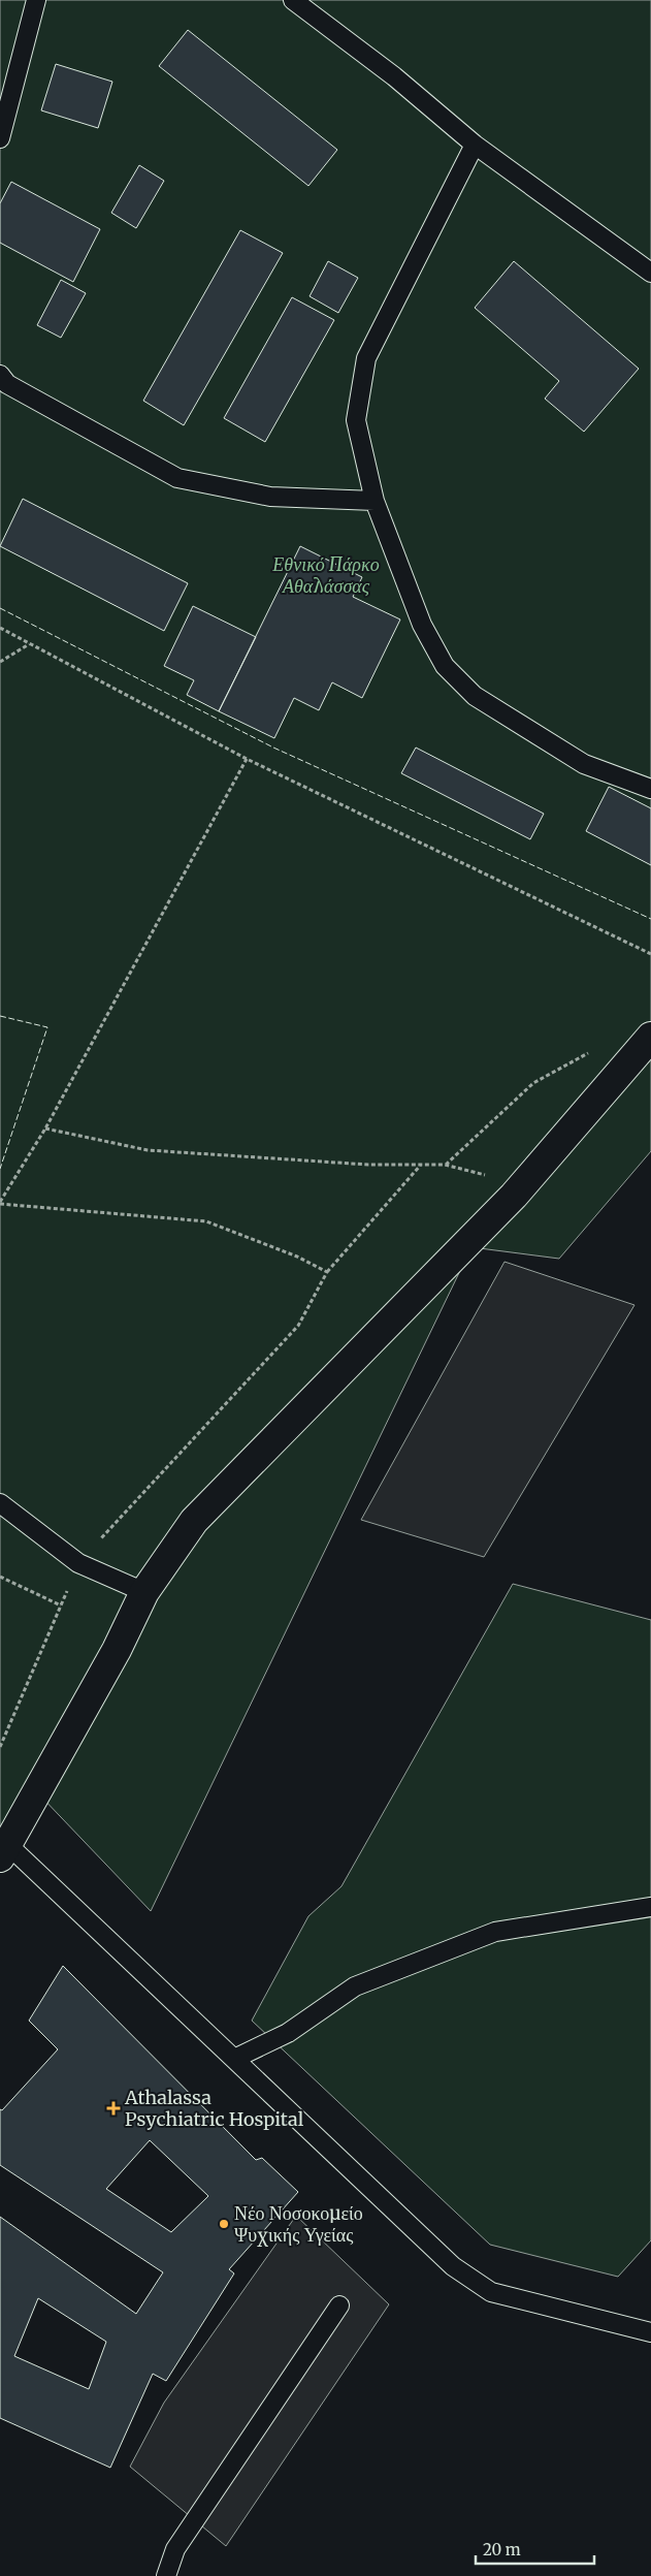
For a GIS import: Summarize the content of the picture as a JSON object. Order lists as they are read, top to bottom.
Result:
{
  "parks": ["Εθνικό Πάρκο Αθαλάσσας"],
  "places": {
    "health": ["Athalassa Psychiatric Hospital"],
    "other": ["Νέο Νοσοκομείο Ψυχικής Υγείας"]
  },
  "scale_bar": "20 m"
}
